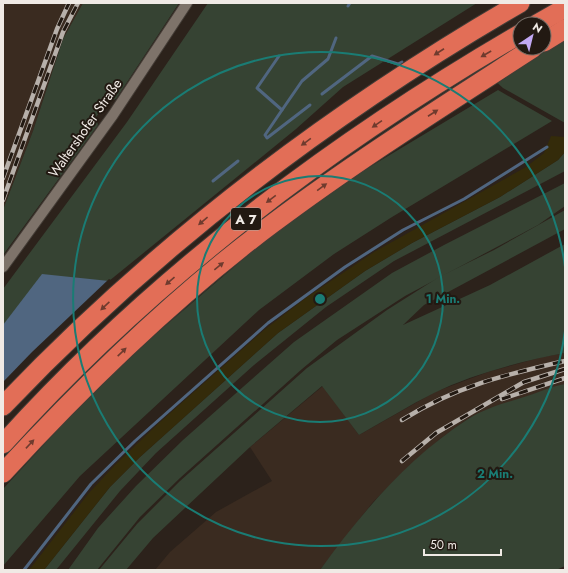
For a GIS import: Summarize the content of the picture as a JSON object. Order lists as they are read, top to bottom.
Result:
{
  "streets": {
    "highway": ["A 7"],
    "street": ["Waltershofer Straße"]
  },
  "scale_bar": "50 m",
  "north": "top right",
  "rings": ["1 Min.", "2 Min."]
}
